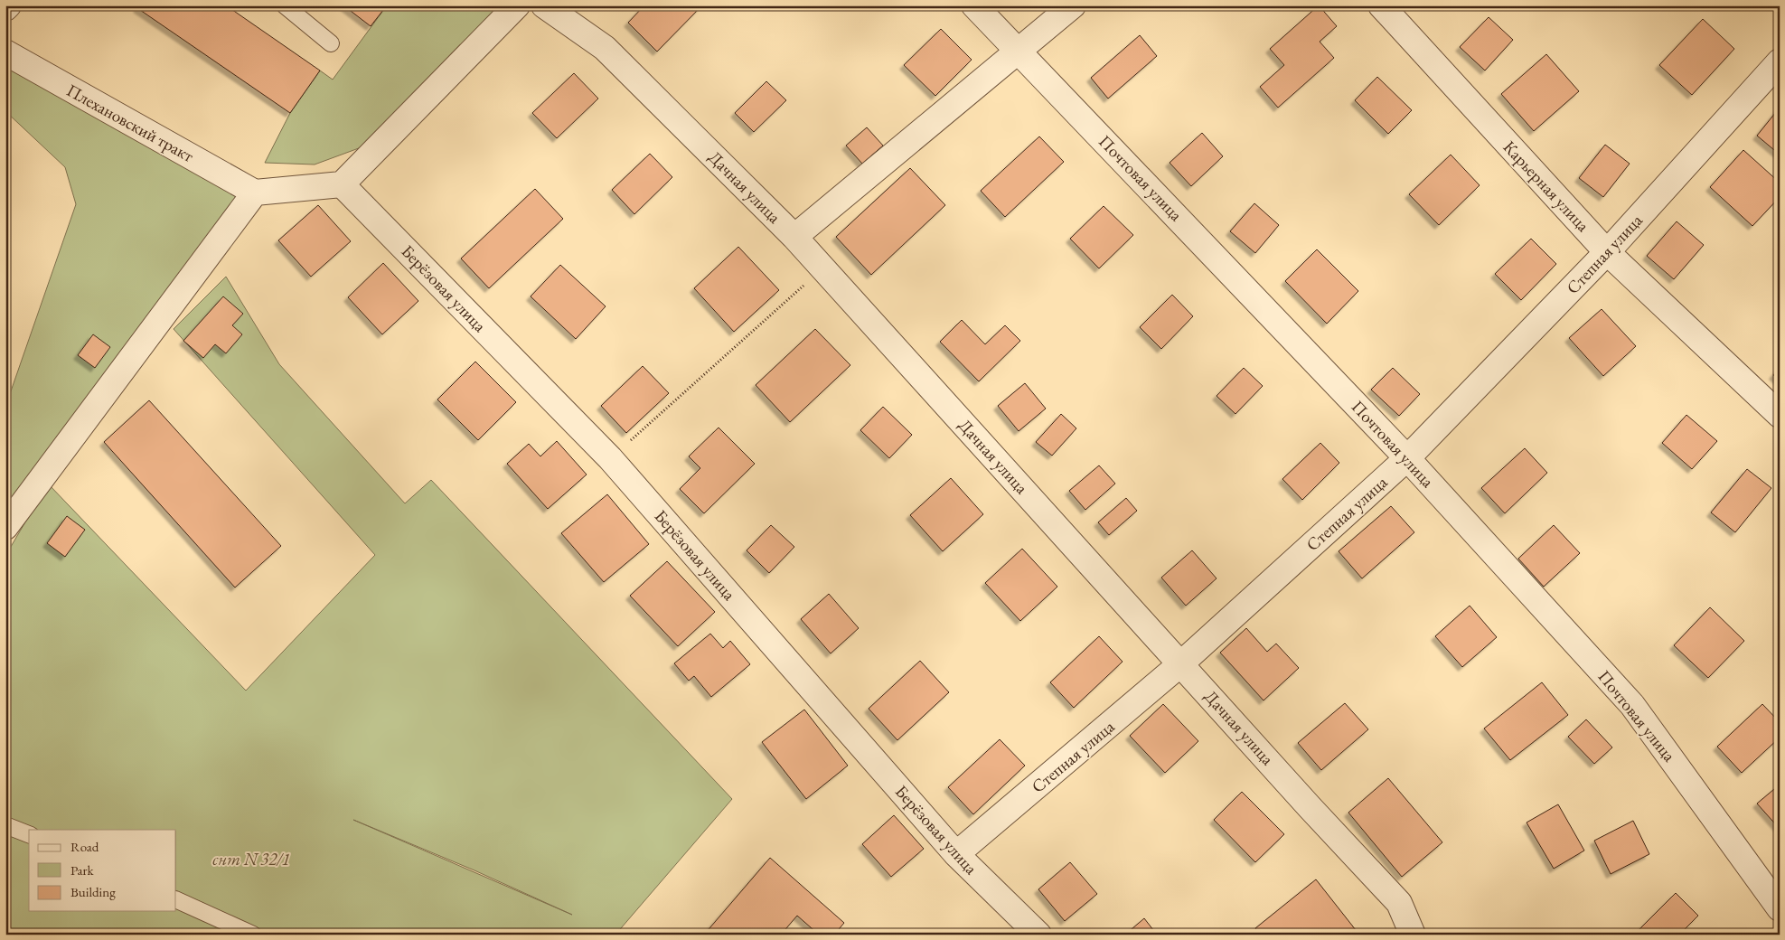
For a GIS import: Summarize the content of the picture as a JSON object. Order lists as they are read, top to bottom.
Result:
{
  "streets": {
    "street": [
      "Плехановский тракт",
      "Почтовая улица",
      "Карьерная улица",
      "Дачная улица",
      "Степная улица",
      "Берёзовая улица"
    ]
  },
  "crossings": [
    ["Почтовая улица", "Степная улица"],
    ["Карьерная улица", "Степная улица"],
    ["Дачная улица", "Степная улица"],
    ["Степная улица", "Берёзовая улица"]
  ],
  "parks": ["снт N 32/1"],
  "legend": ["Road", "Park", "Building"]
}
